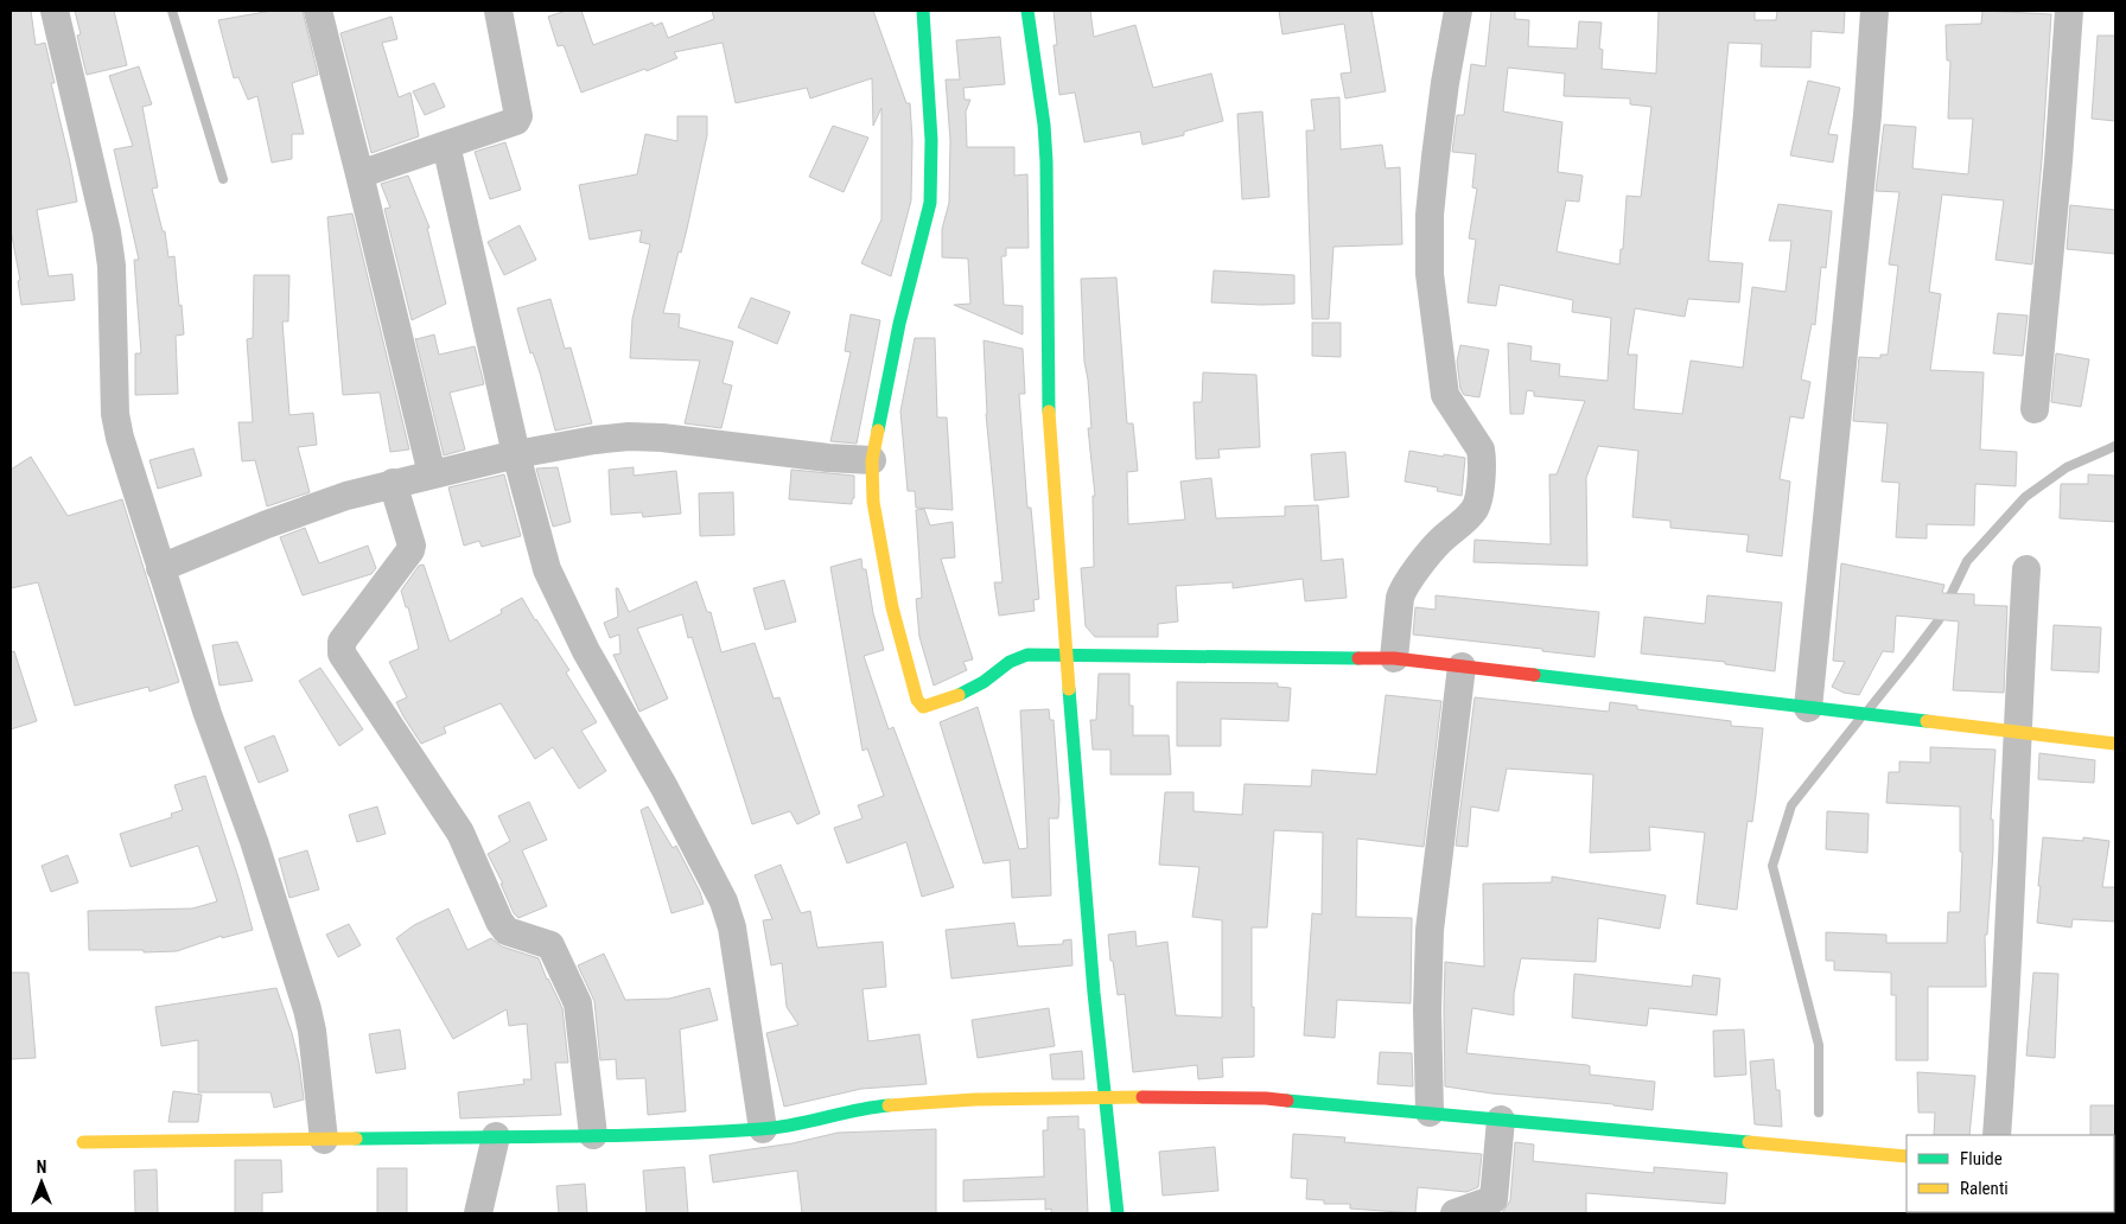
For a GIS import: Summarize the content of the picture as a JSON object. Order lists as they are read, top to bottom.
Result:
{
  "legend": ["Fluide", "Ralenti"],
  "north": "top"
}
